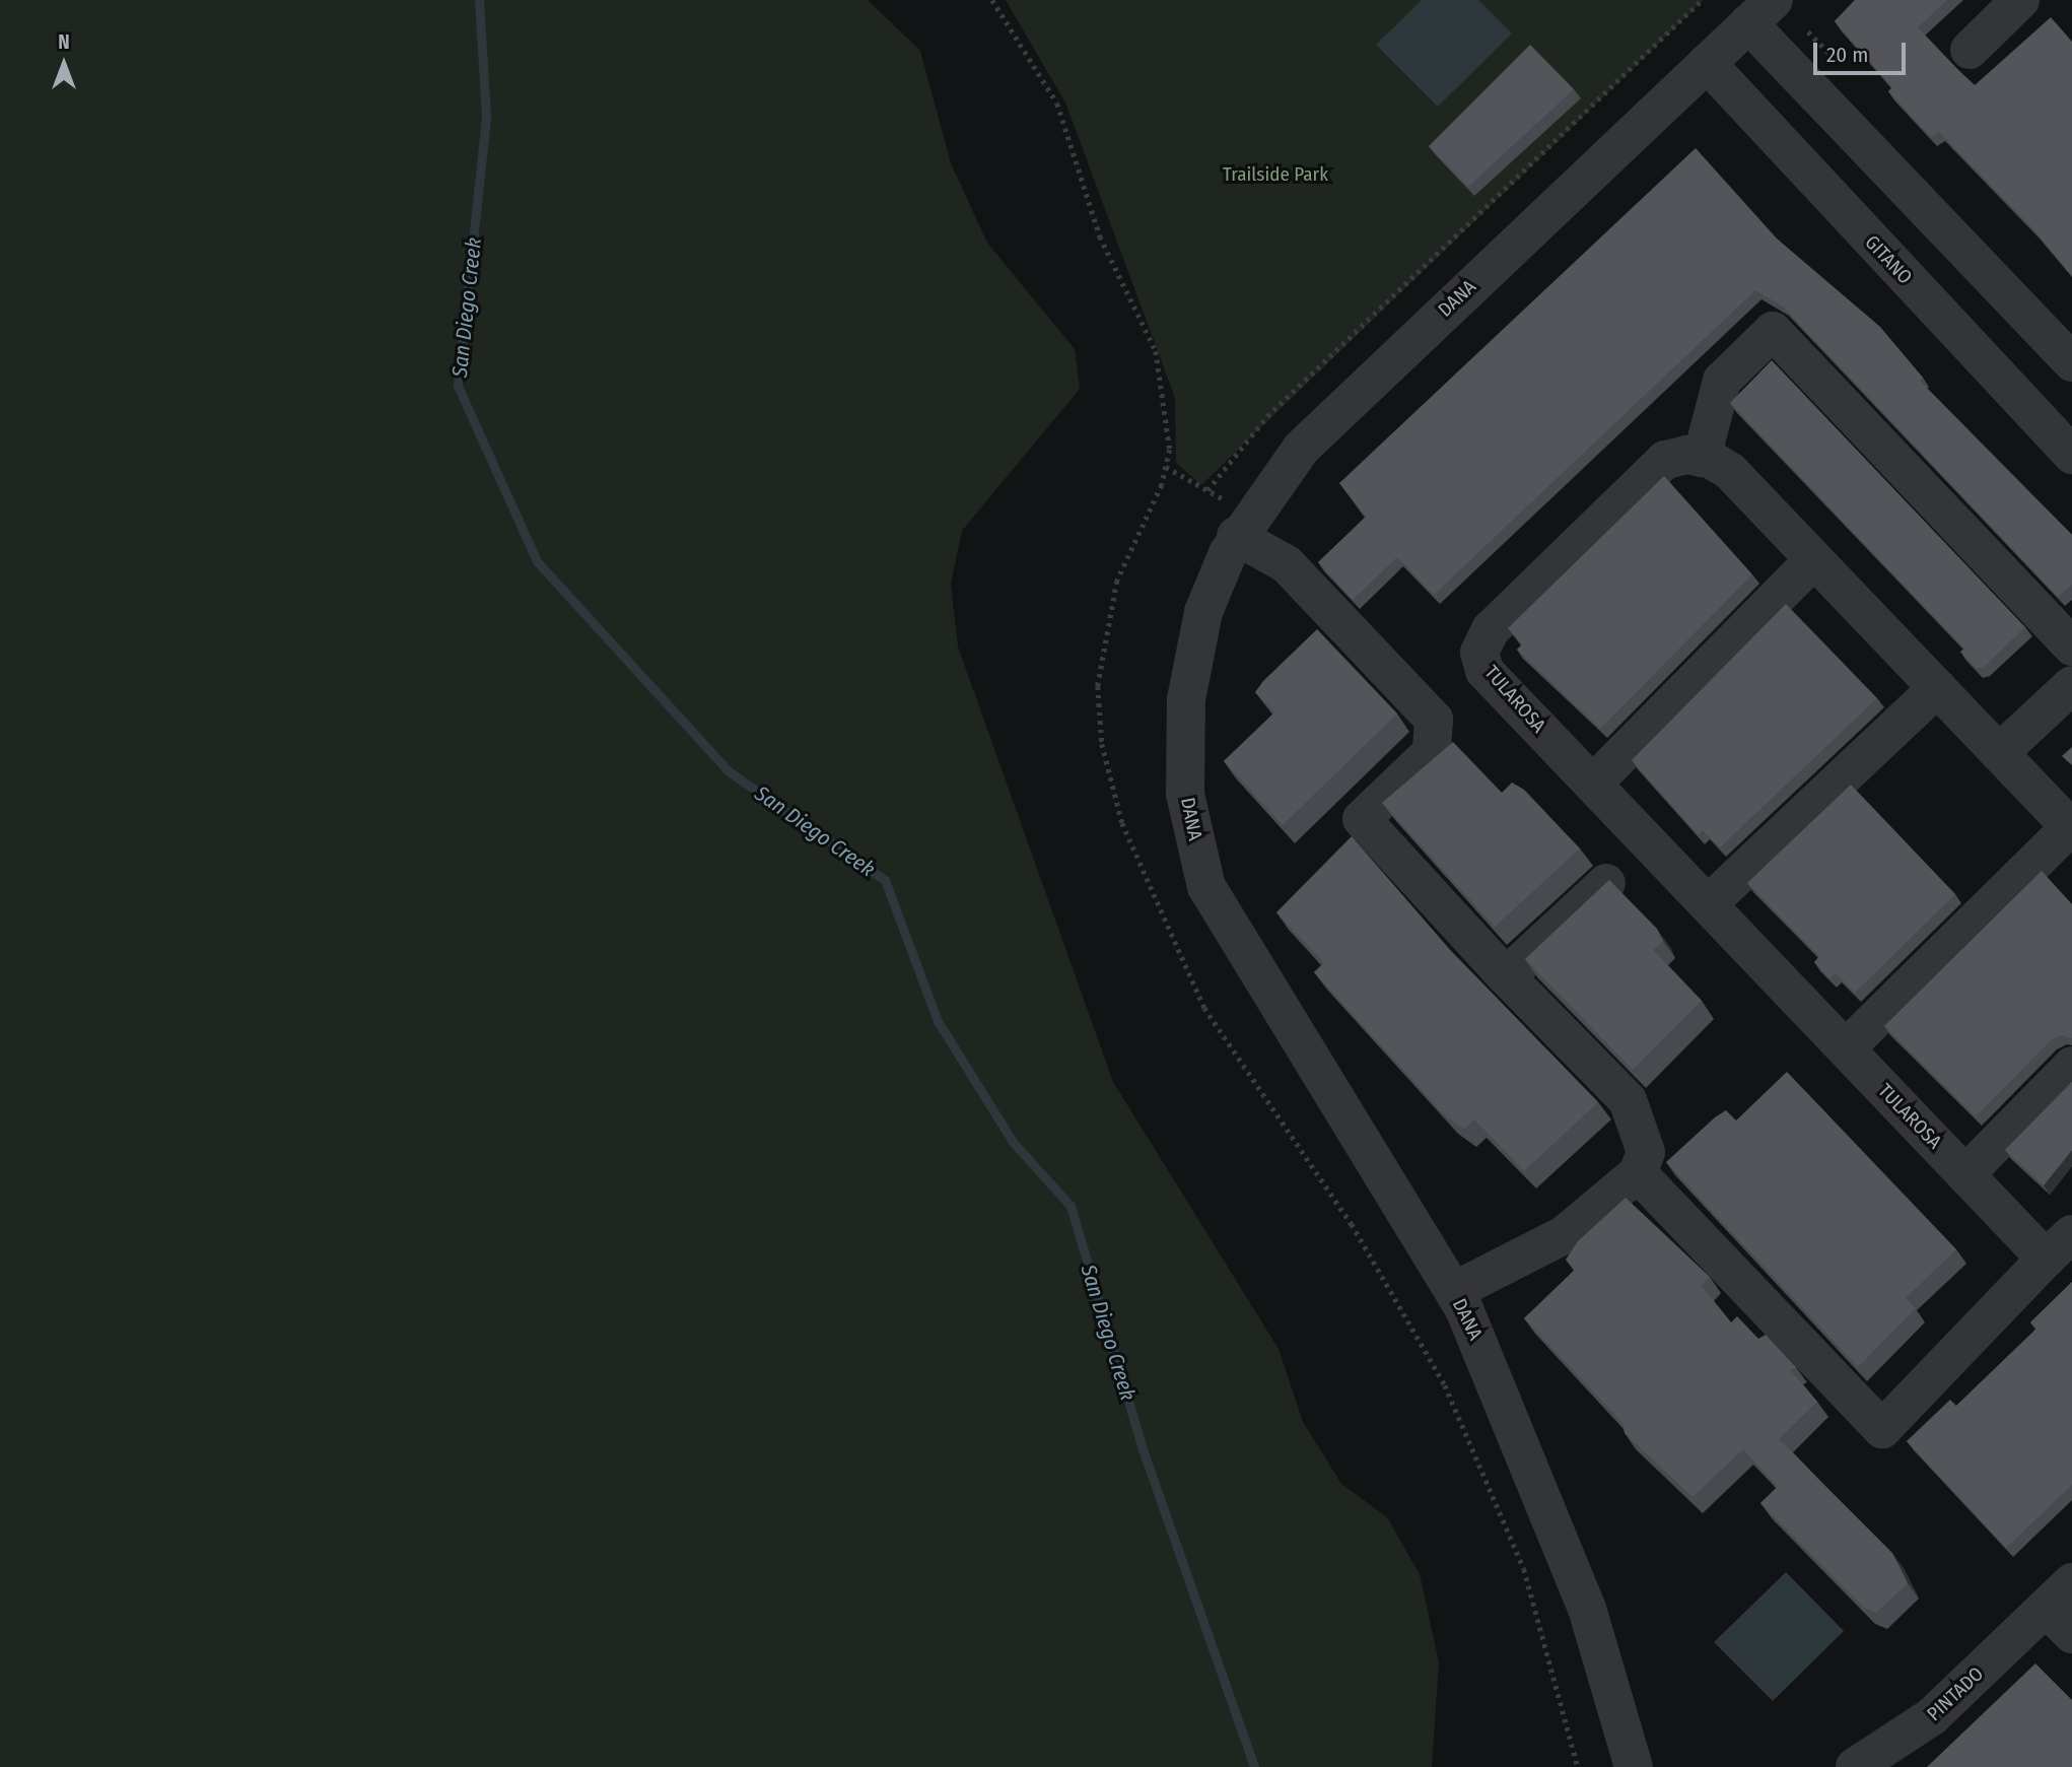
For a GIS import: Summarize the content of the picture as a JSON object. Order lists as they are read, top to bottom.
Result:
{
  "streets": {
    "street": [
      "GITANO",
      "DANA",
      "TULAROSA",
      "PINTADO"
    ]
  },
  "crossings": [
    ["GITANO", "DANA"]
  ],
  "water": ["San Diego Creek"],
  "parks": ["Trailside Park"],
  "scale_bar": "20 m",
  "north": "top"
}
